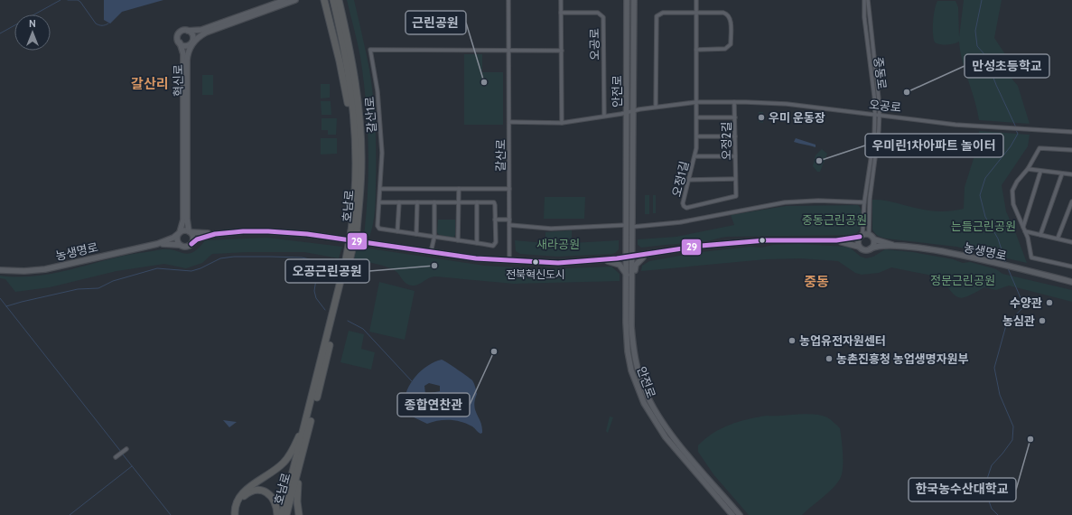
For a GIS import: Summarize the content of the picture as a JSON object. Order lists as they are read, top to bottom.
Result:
{
  "streets": {
    "highway": ["호남로"],
    "street": [
      "오공로",
      "중동로",
      "혁신로",
      "안전로",
      "갈산1로",
      "오정2길",
      "갈산로",
      "오정1길",
      "농생명로"
    ]
  },
  "crossings": [
    ["오공로", "중동로"],
    ["오공로", "안전로"],
    ["오공로", "오정2길"],
    ["오공로", "갈산로"],
    ["오공로", "오정1길"],
    ["혁신로", "농생명로"],
    ["안전로", "농생명로"],
    ["갈산1로", "갈산로"],
    ["오정2길", "오정1길"],
    ["갈산로", "농생명로"]
  ],
  "districts": ["갈산리", "중동"],
  "parks": [
    "중동근린공원",
    "는들근린공원",
    "새라공원",
    "정문근린공원"
  ],
  "places": [
    "근린공원",
    "만성초등학교",
    "우미 운동장",
    "우미린1차아파트 놀이터",
    "전북혁신도시",
    "오공근린공원",
    "수양관",
    "농심관",
    "농업유전자원센터",
    "종합연찬관",
    "농촌진흥청 농업생명자원부",
    "한국농수산대학교"
  ],
  "lines": ["transit line 29"],
  "north": "top"
}
